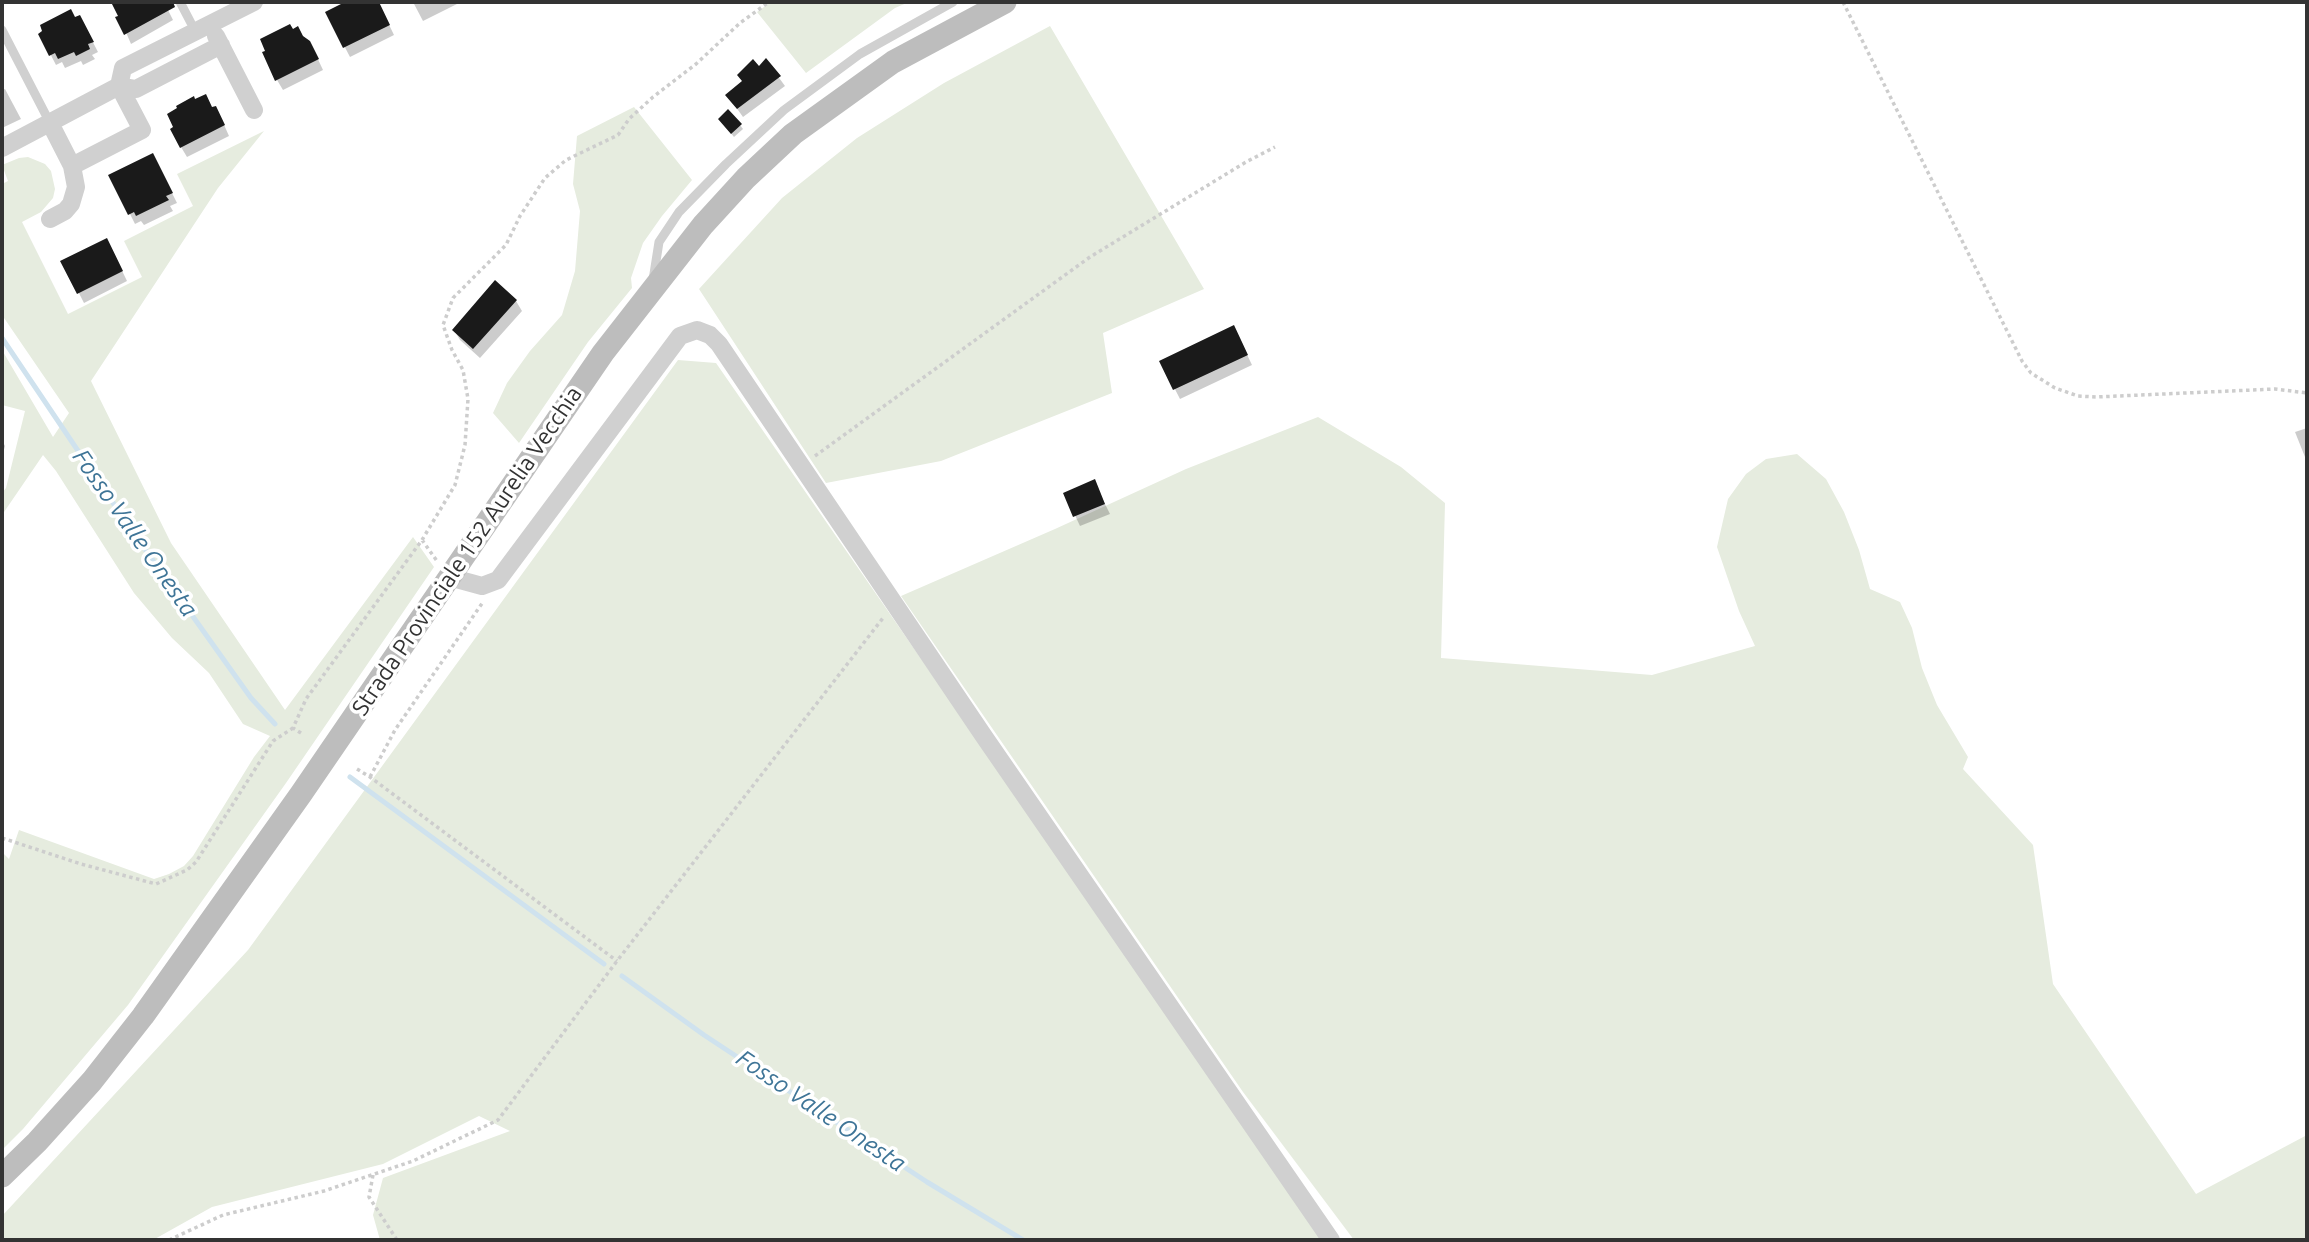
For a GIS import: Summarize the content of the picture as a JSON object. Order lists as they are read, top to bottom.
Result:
{
  "streets": {
    "main road": ["Strada Provinciale 152 Aurelia Vecchia"]
  },
  "water": ["Fosso Valle Onesta"]
}
